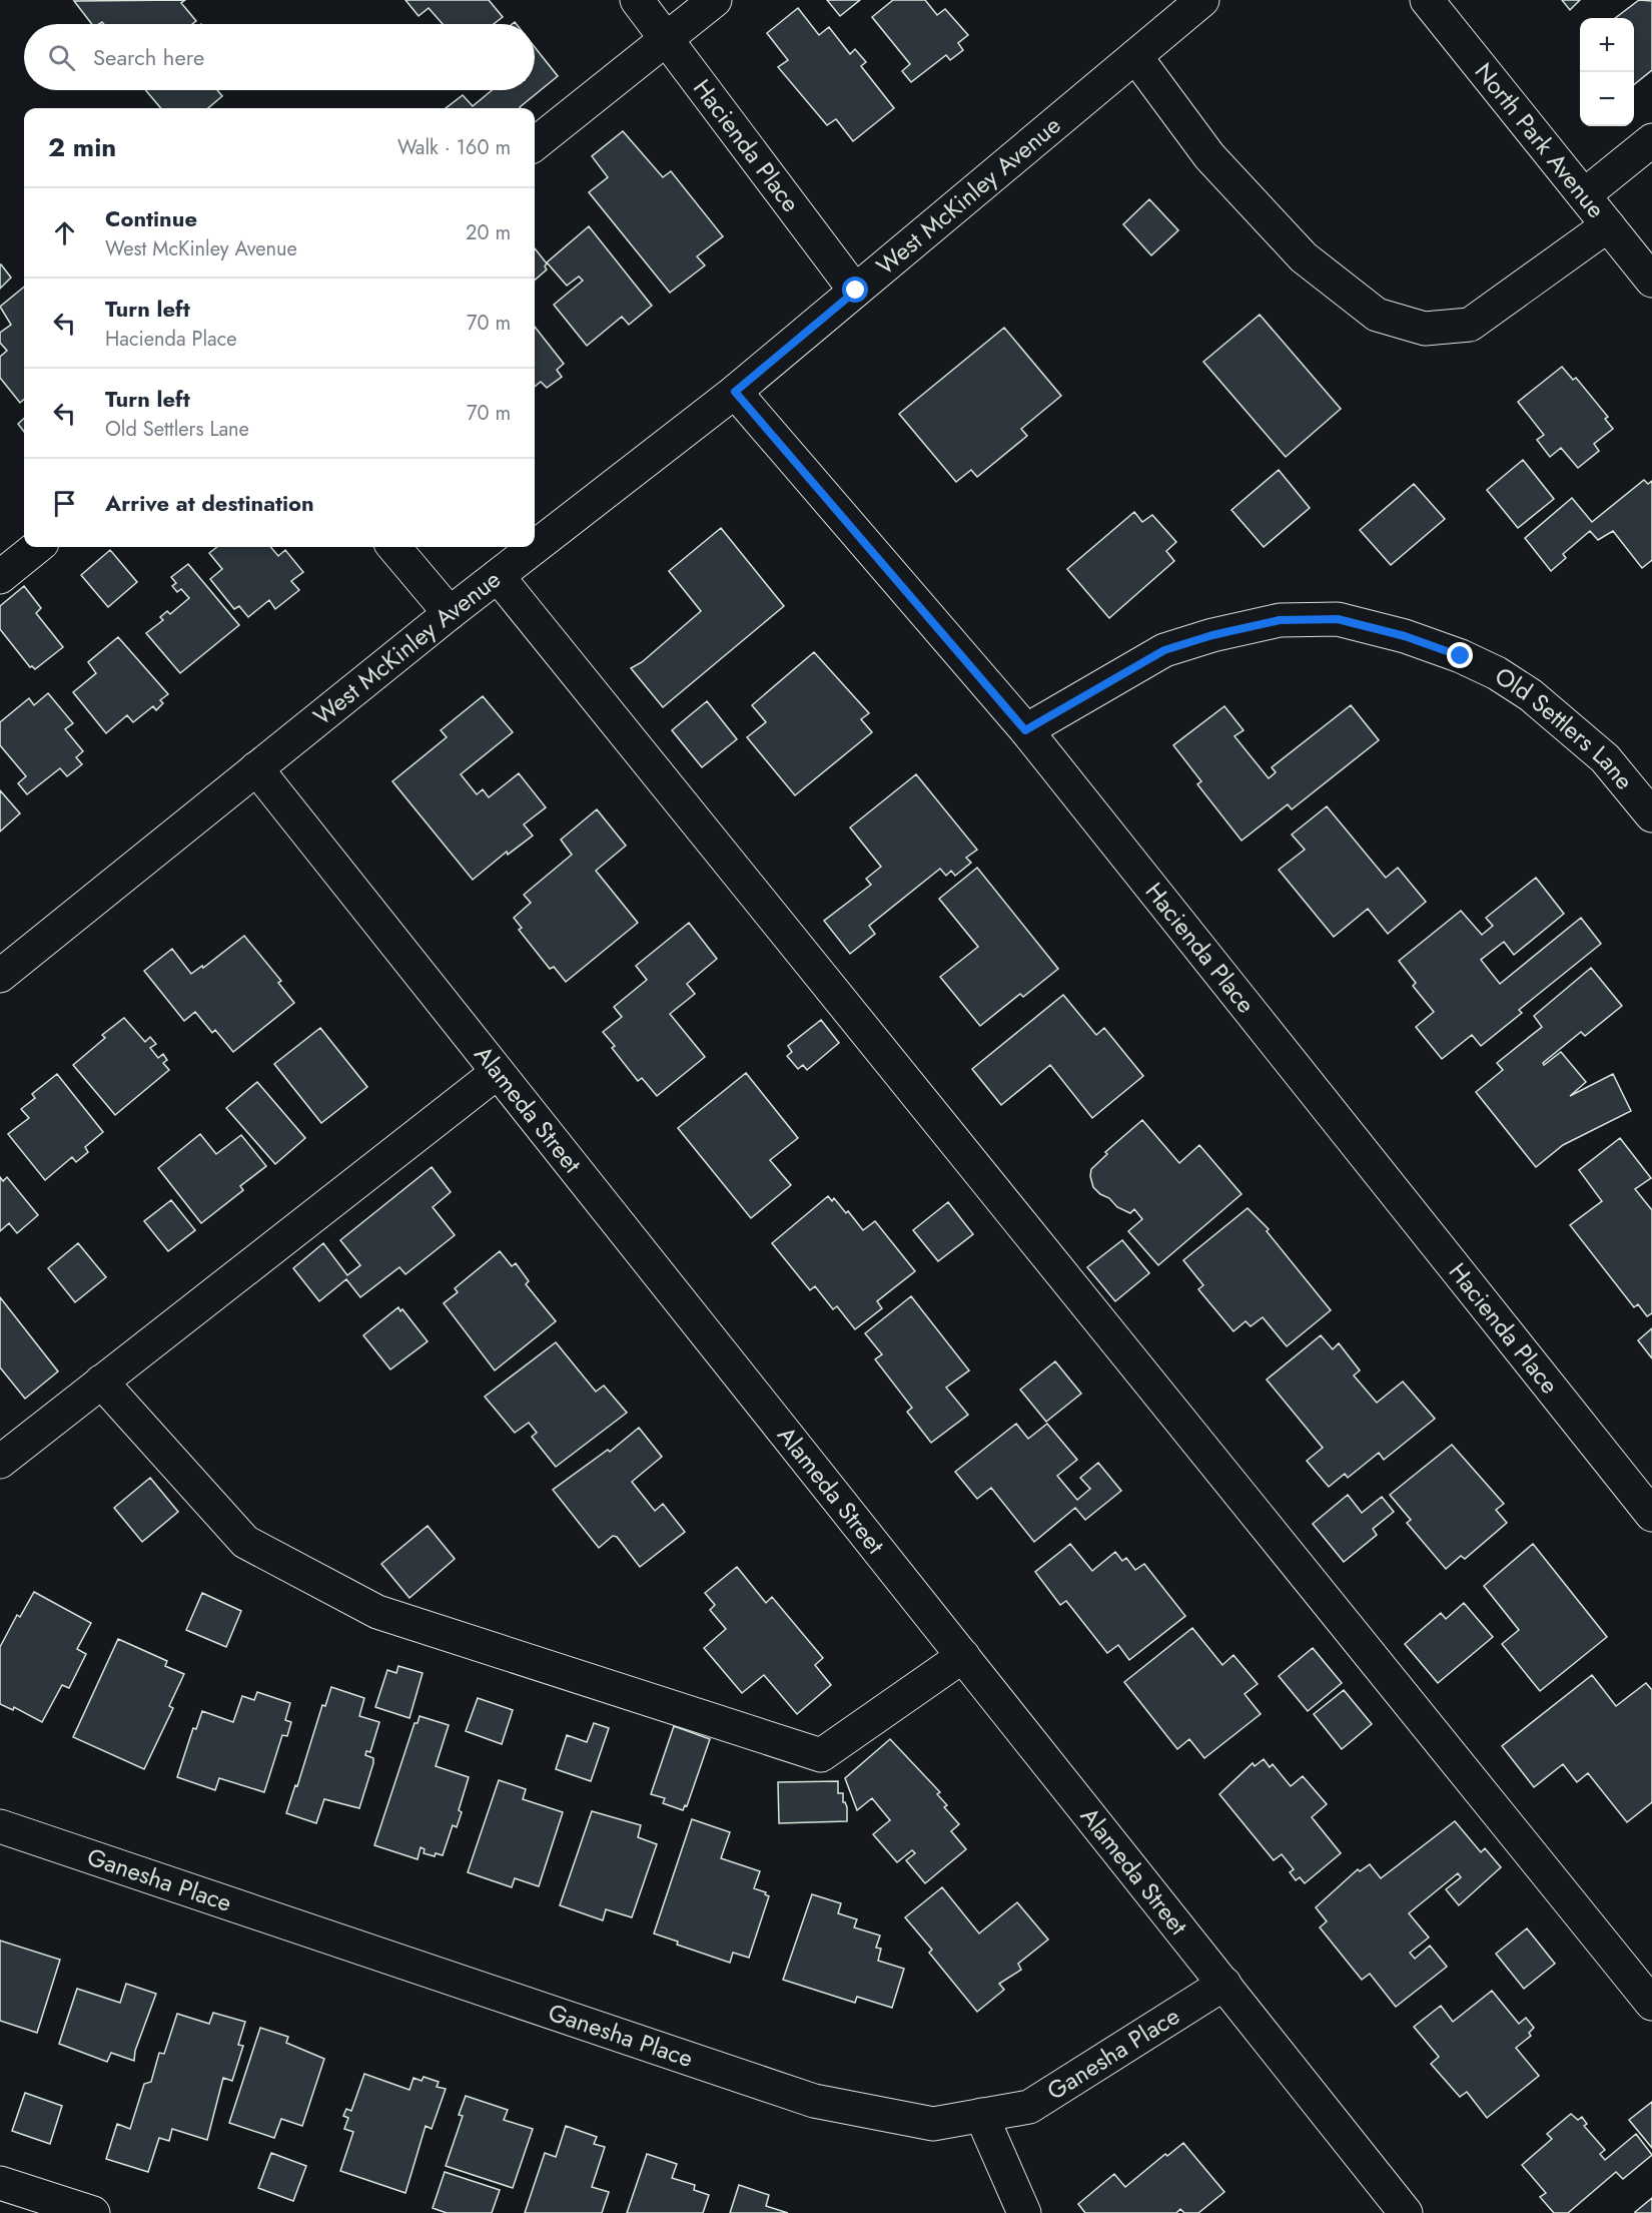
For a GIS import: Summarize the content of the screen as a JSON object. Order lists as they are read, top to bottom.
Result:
{
  "streets": {
    "street": [
      "North Park Avenue",
      "Hacienda Place",
      "West McKinley Avenue",
      "Old Settlers Lane",
      "Alameda Street",
      "Ganesha Place"
    ]
  },
  "crossings": [
    ["Hacienda Place", "West McKinley Avenue"],
    ["Hacienda Place", "Old Settlers Lane"],
    ["West McKinley Avenue", "Alameda Street"],
    ["Alameda Street", "Ganesha Place"]
  ],
  "page": {
    "map_buttons": ["+", "−"],
    "search": "Search here",
    "heading": ["2 min", "Walk · 160 m"],
    "list": [
      ["Continue", "West McKinley Avenue", "20 m"],
      ["Turn left", "Hacienda Place", "70 m"],
      ["Turn left", "Old Settlers Lane", "70 m"],
      "Arrive at destination"
    ]
  }
}
